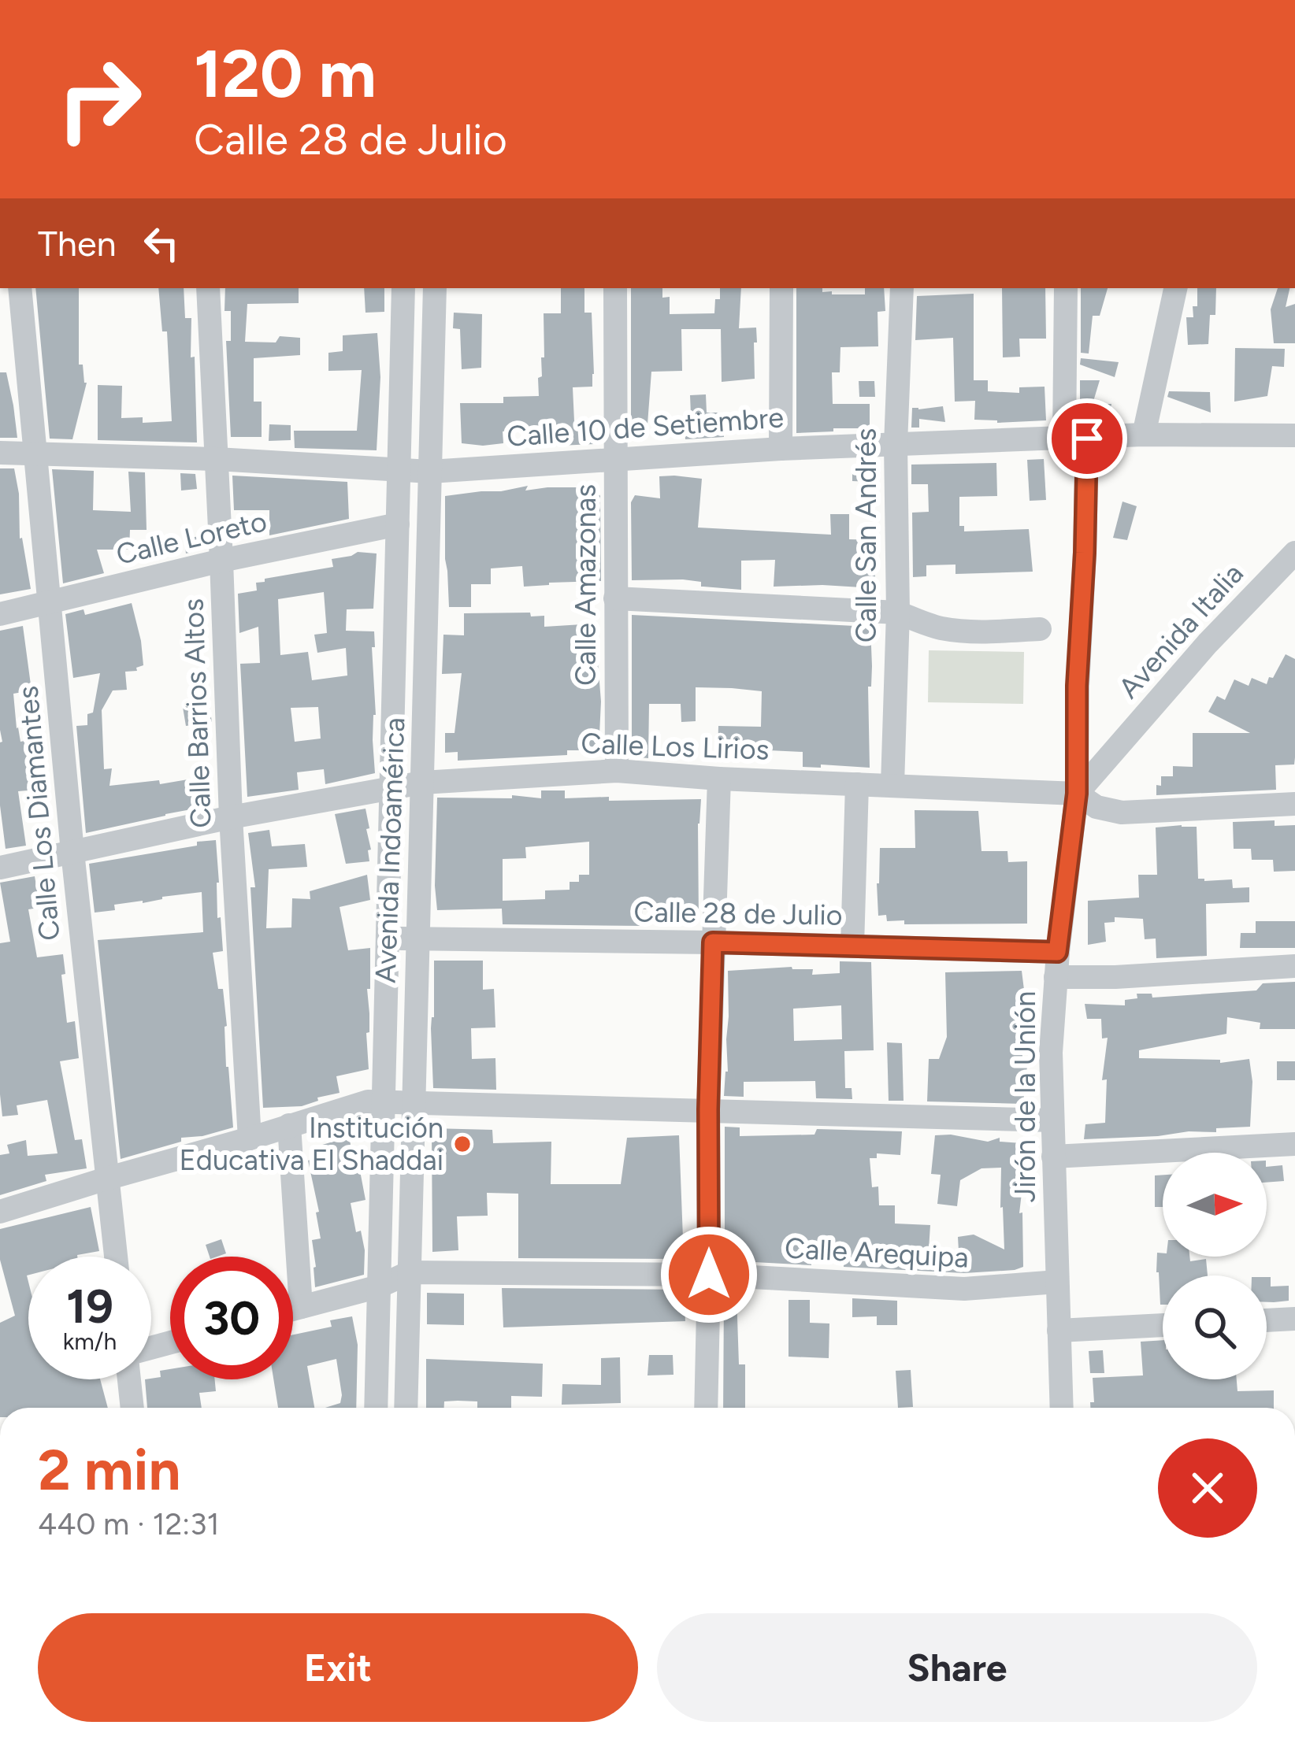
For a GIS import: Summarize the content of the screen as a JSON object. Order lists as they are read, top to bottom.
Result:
{
  "streets": {
    "street": [
      "Calle 10 de Setiembre",
      "Calle San Andrés",
      "Calle Loreto",
      "Calle Amazonas",
      "Avenida Italia",
      "Calle Barrios Altos",
      "Calle Los Lirios",
      "Calle Los Diamantes",
      "Avenida Indoamérica",
      "Calle 28 de Julio",
      "Jirón de la Unión",
      "Calle Arequipa"
    ]
  },
  "crossings": [
    ["Calle 10 de Setiembre", "Calle San Andrés"],
    ["Calle 10 de Setiembre", "Calle Amazonas"],
    ["Calle 10 de Setiembre", "Calle Barrios Altos"],
    ["Calle 10 de Setiembre", "Calle Los Diamantes"],
    ["Calle 10 de Setiembre", "Avenida Indoamérica"],
    ["Calle 10 de Setiembre", "Jirón de la Unión"],
    ["Calle San Andrés", "Calle Los Lirios"],
    ["Calle Loreto", "Calle Barrios Altos"],
    ["Calle Loreto", "Calle Los Diamantes"],
    ["Calle Loreto", "Avenida Indoamérica"],
    ["Calle Amazonas", "Calle Los Lirios"],
    ["Avenida Italia", "Calle Los Lirios"],
    ["Avenida Italia", "Jirón de la Unión"],
    ["Calle Barrios Altos", "Calle Los Lirios"],
    ["Calle Los Lirios", "Calle Los Diamantes"],
    ["Calle Los Lirios", "Avenida Indoamérica"],
    ["Calle Los Lirios", "Jirón de la Unión"],
    ["Avenida Indoamérica", "Calle 28 de Julio"],
    ["Avenida Indoamérica", "Calle Arequipa"],
    ["Calle 28 de Julio", "Jirón de la Unión"],
    ["Jirón de la Unión", "Calle Arequipa"]
  ],
  "places": ["Institución Educativa El Shaddai"],
  "north": "right",
  "page": {
    "turn": ["120 m", "Calle 28 de Julio"],
    "then": "Then",
    "speed": "19 km/h",
    "limit": "30",
    "heading": ["2 min", "440 m · 12:31"],
    "buttons": ["Exit", "Share"]
  }
}
